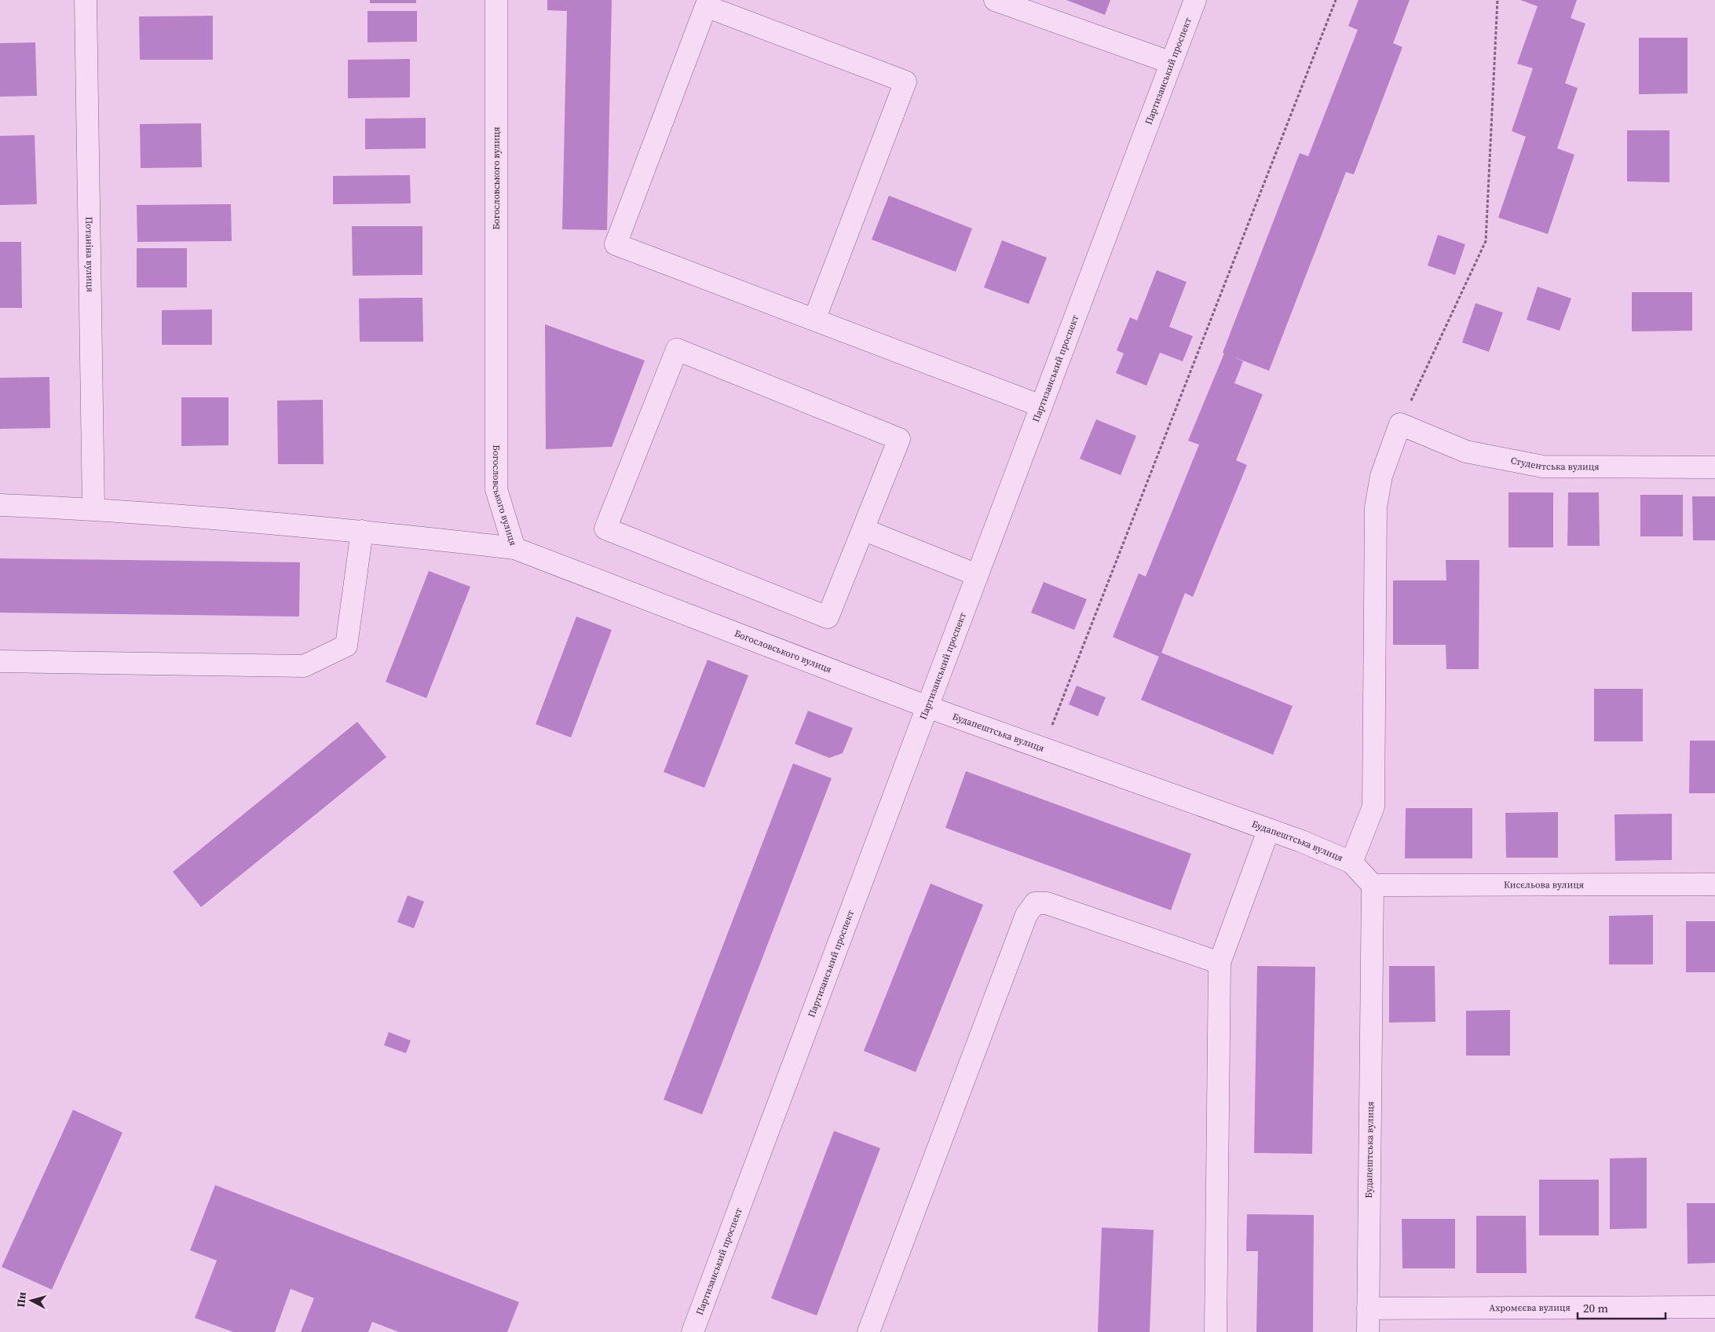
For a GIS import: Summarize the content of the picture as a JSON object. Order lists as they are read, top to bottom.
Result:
{
  "streets": {
    "street": [
      "Партизанський проспект",
      "Богословського вулиця",
      "Потаніна вулиця",
      "Студентська вулиця",
      "Будапештська вулиця",
      "Кисєльова вулиця",
      "Ахромєєва вулиця"
    ]
  },
  "crossings": [
    ["Партизанський проспект", "Богословського вулиця"],
    ["Партизанський проспект", "Будапештська вулиця"],
    ["Богословського вулиця", "Будапештська вулиця"],
    ["Будапештська вулиця", "Кисєльова вулиця"],
    ["Будапештська вулиця", "Ахромєєва вулиця"]
  ],
  "scale_bar": "20 m",
  "north": "left"
}
